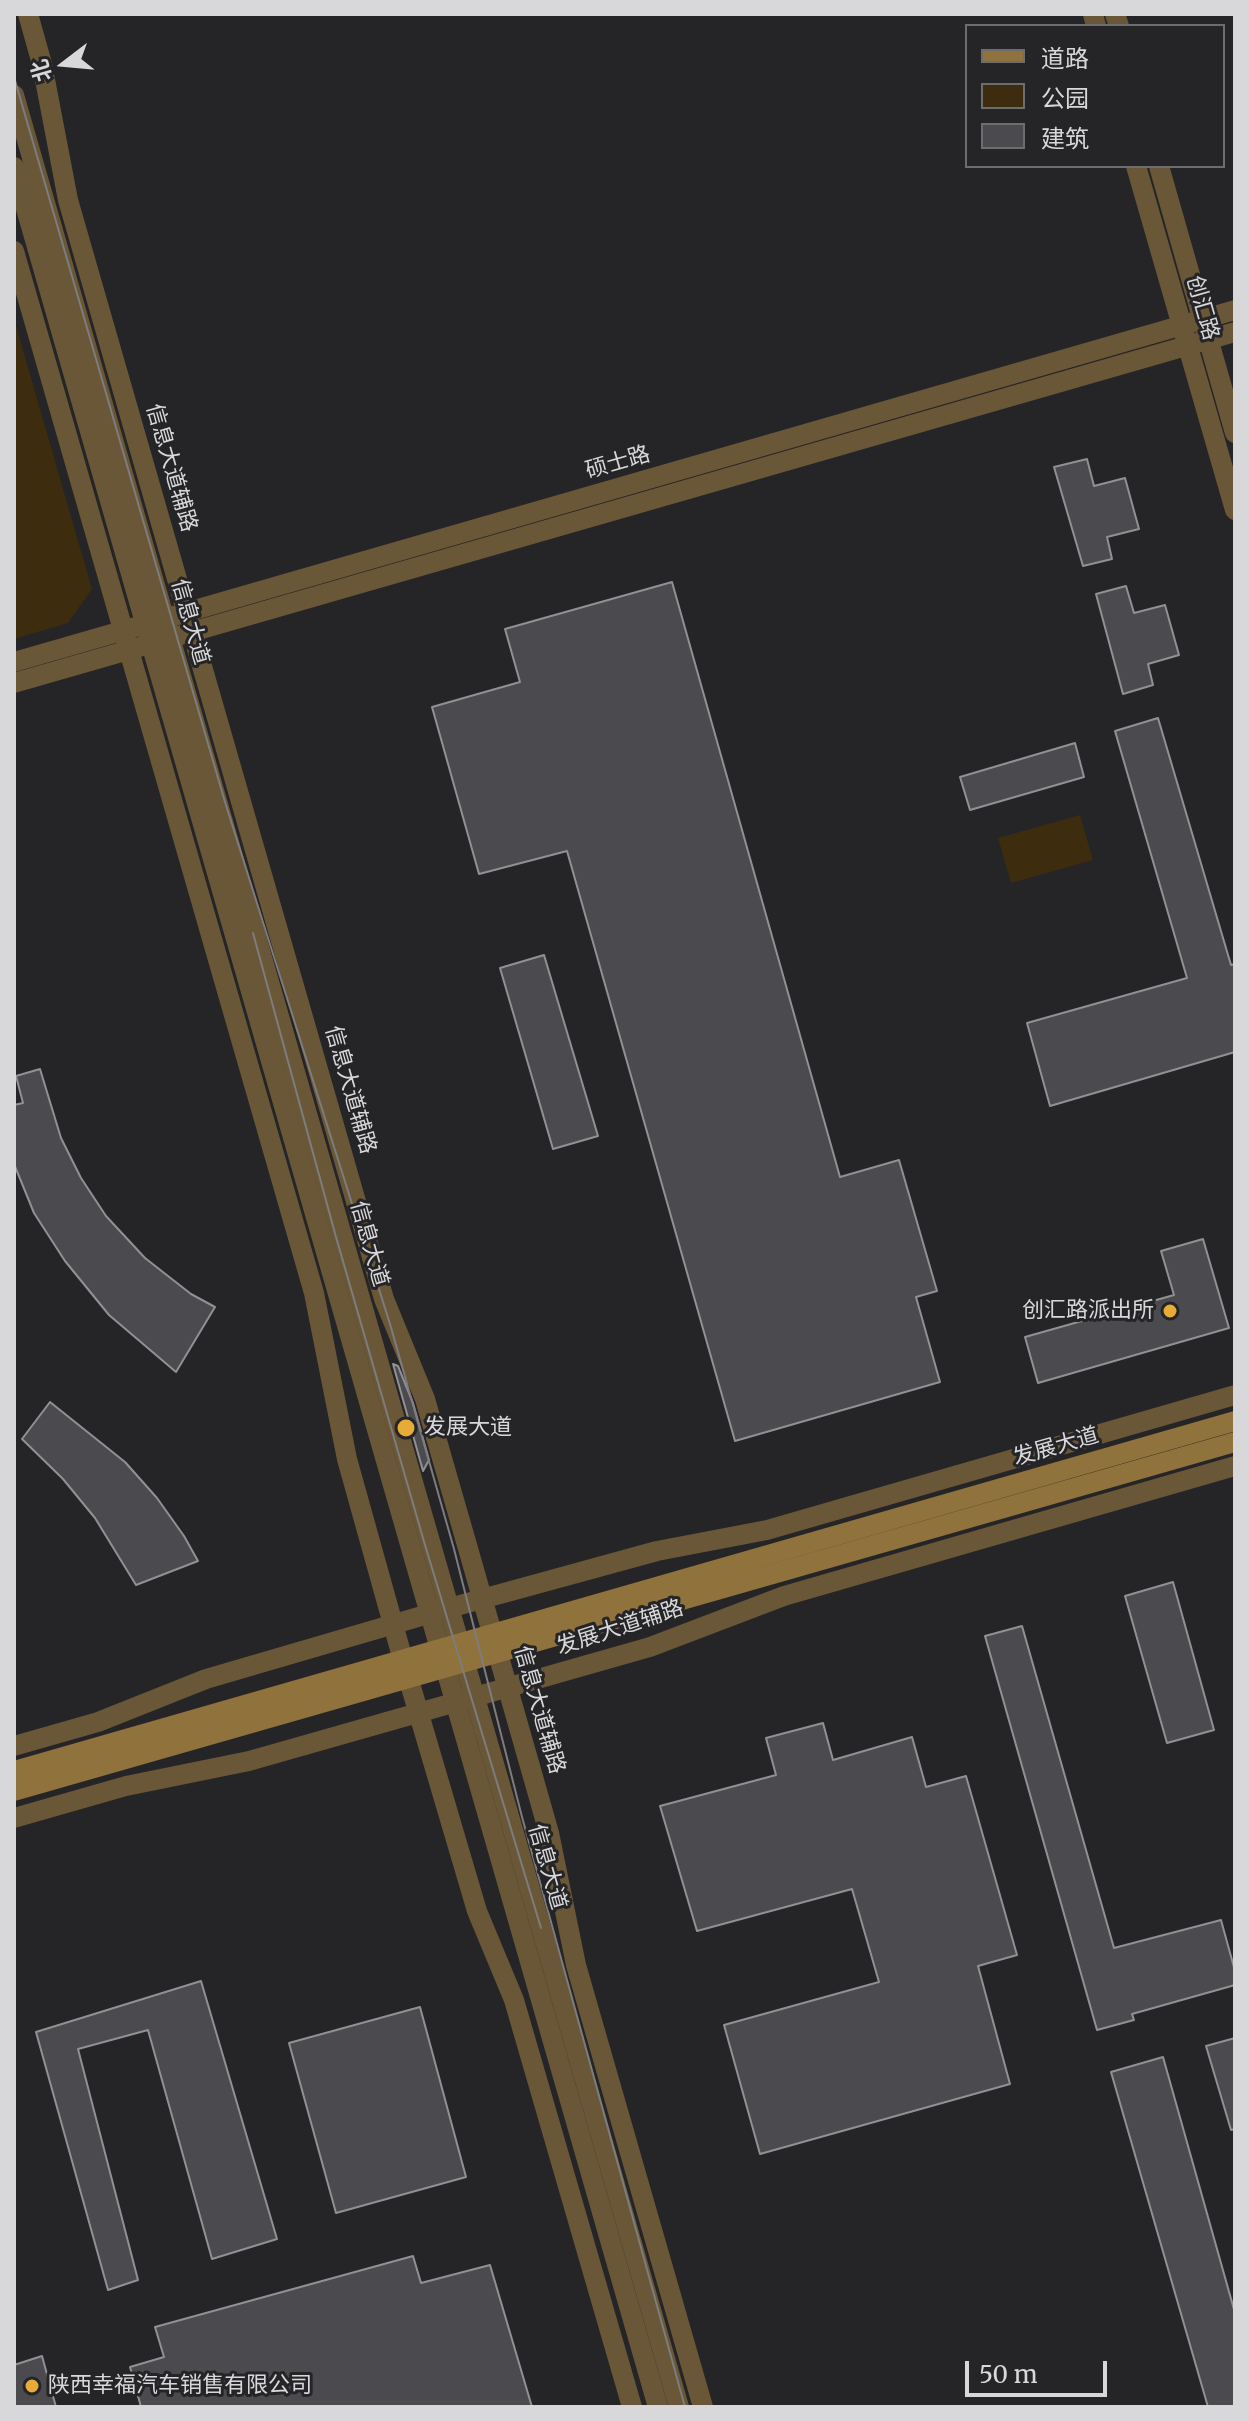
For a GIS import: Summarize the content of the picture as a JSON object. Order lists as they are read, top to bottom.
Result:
{
  "streets": {
    "main road": ["发展大道"],
    "street": [
      "创汇路",
      "硕士路",
      "信息大道辅路",
      "信息大道",
      "发展大道辅路"
    ]
  },
  "crossings": [
    ["创汇路", "硕士路"],
    ["硕士路", "信息大道辅路"],
    ["硕士路", "信息大道"],
    ["信息大道辅路", "发展大道"],
    ["信息大道辅路", "发展大道辅路"],
    ["信息大道", "发展大道"],
    ["信息大道", "发展大道辅路"]
  ],
  "places": ["创汇路派出所", "发展大道", "陕西幸福汽车销售有限公司"],
  "legend": ["道路", "公园", "建筑"],
  "scale_bar": "50 m",
  "north": "left"
}
